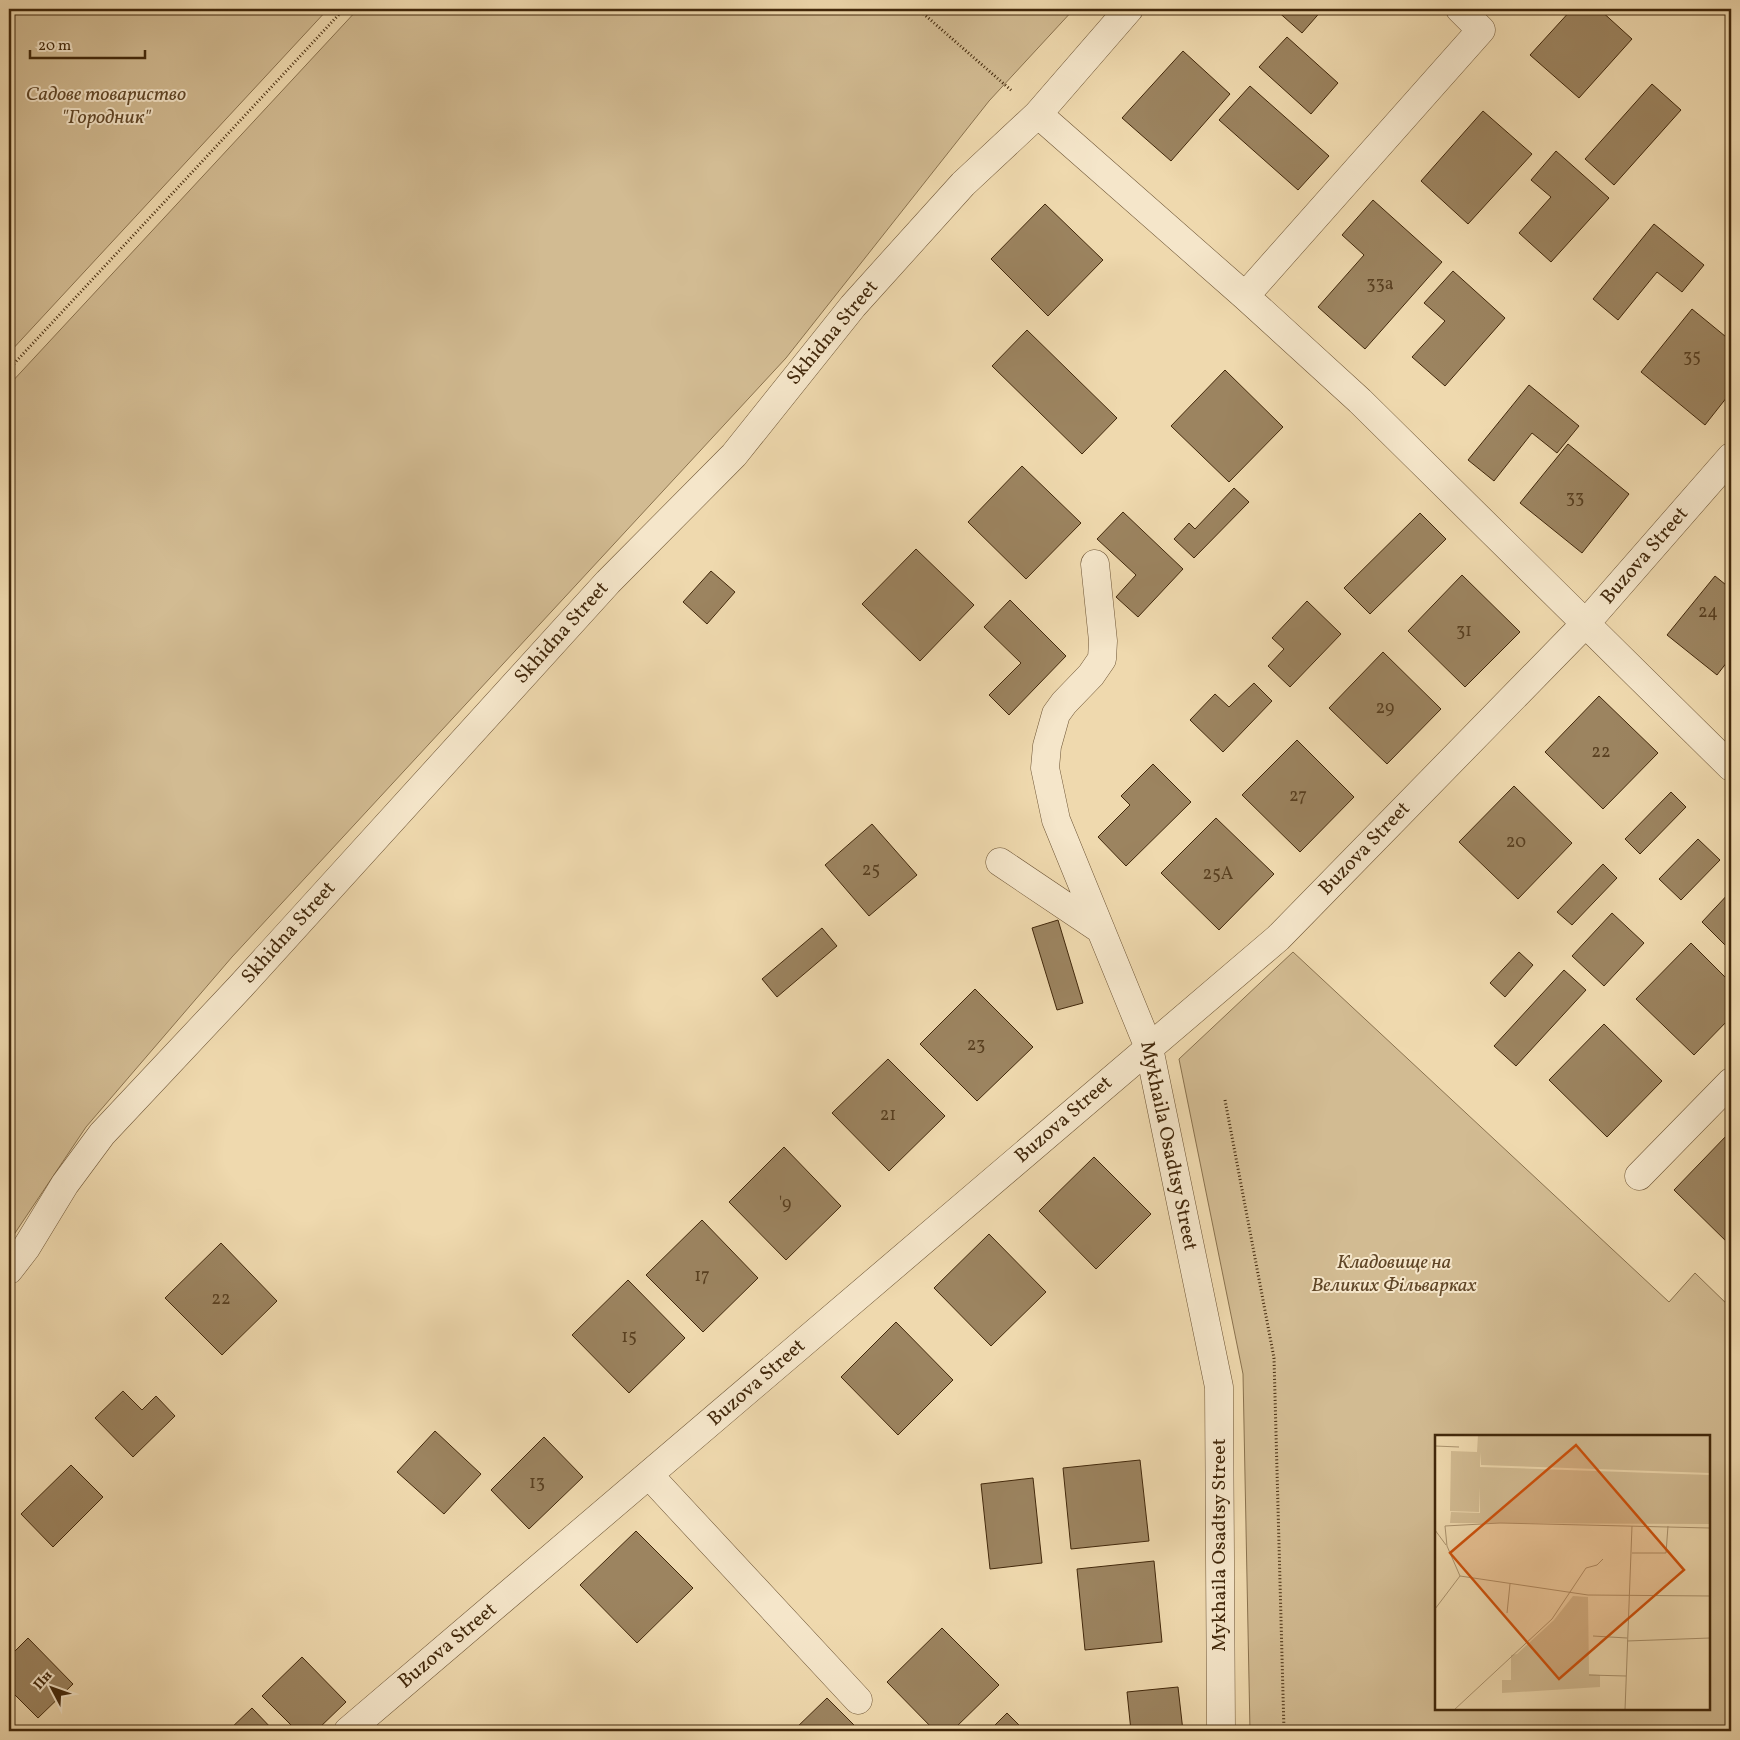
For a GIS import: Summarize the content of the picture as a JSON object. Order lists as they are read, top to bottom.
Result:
{
  "streets": {
    "street": ["Skhidna Street", "Buzova Street", "Mykhaila Osadtsy Street"]
  },
  "crossings": [
    ["Buzova Street", "Mykhaila Osadtsy Street"]
  ],
  "parks": ["Садове товариство \"Городник\"", "Кладовище на Великих Фільварках"],
  "house_numbers": [
    "33а",
    "35",
    "33",
    "24",
    "31",
    "29",
    "22",
    "27",
    "20",
    "25",
    "25А",
    "23",
    "21",
    "'9",
    "17",
    "22",
    "15",
    "13"
  ],
  "scale_bar": "20 m",
  "north": "top left"
}
